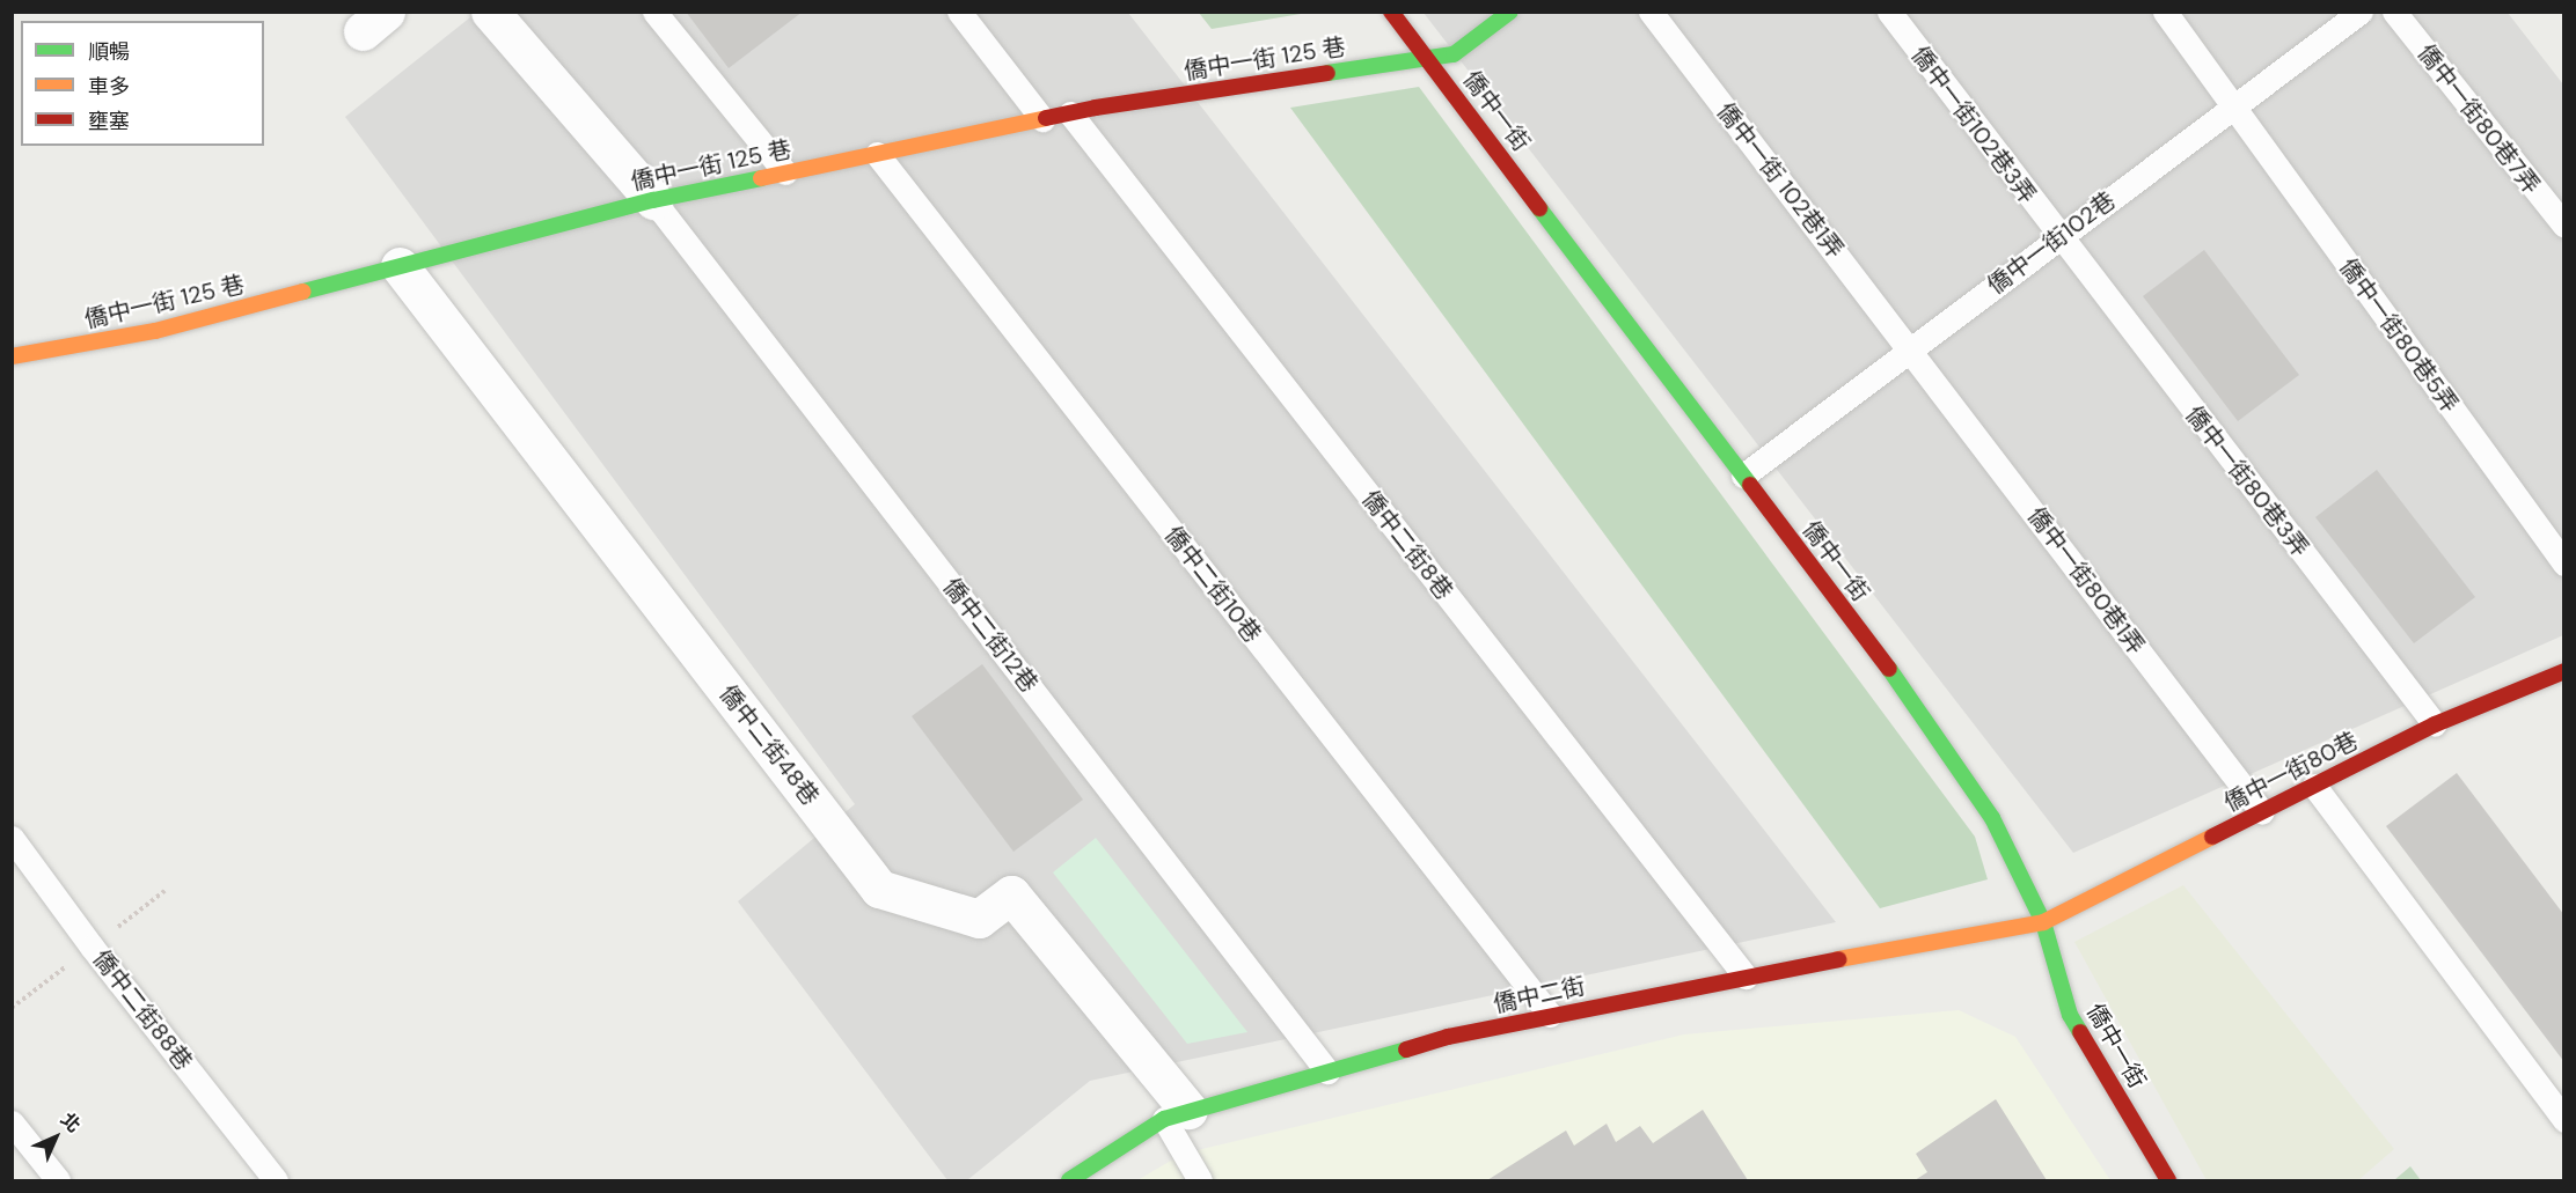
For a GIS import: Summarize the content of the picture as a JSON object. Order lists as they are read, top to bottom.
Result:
{
  "streets": {
    "street": [
      "僑中一街 125 巷",
      "僑中一街",
      "僑中二街48巷",
      "僑中一街80巷",
      "僑中二街"
    ],
    "lane": [
      "僑中一街80巷7弄",
      "僑中一街102巷3弄",
      "僑中一街 102巷1弄",
      "僑中一街102巷",
      "僑中一街80巷5弄",
      "僑中一街80巷3弄",
      "僑中二街8巷",
      "僑中一街80巷1弄",
      "僑中二街10巷",
      "僑中二街12巷",
      "僑中二街88巷"
    ]
  },
  "crossings": [
    ["僑中一街 125 巷", "僑中一街"],
    ["僑中一街 125 巷", "僑中二街8巷"],
    ["僑中一街 125 巷", "僑中二街10巷"],
    ["僑中一街 125 巷", "僑中二街12巷"],
    ["僑中一街 125 巷", "僑中二街48巷"],
    ["僑中一街", "僑中一街102巷"],
    ["僑中一街", "僑中一街80巷"],
    ["僑中一街", "僑中二街"],
    ["僑中一街102巷3弄", "僑中一街102巷"],
    ["僑中一街102巷3弄", "僑中一街80巷3弄"],
    ["僑中一街 102巷1弄", "僑中一街102巷"],
    ["僑中一街 102巷1弄", "僑中一街80巷1弄"],
    ["僑中一街102巷", "僑中一街80巷5弄"],
    ["僑中一街102巷", "僑中一街80巷3弄"],
    ["僑中一街102巷", "僑中一街80巷1弄"],
    ["僑中一街80巷3弄", "僑中一街80巷"],
    ["僑中二街8巷", "僑中二街"],
    ["僑中一街80巷1弄", "僑中一街80巷"],
    ["僑中二街10巷", "僑中二街"],
    ["僑中二街12巷", "僑中二街"],
    ["僑中二街48巷", "僑中二街"],
    ["僑中一街80巷", "僑中二街"]
  ],
  "legend": ["順暢", "車多", "壅塞"],
  "north": "top right"
}
